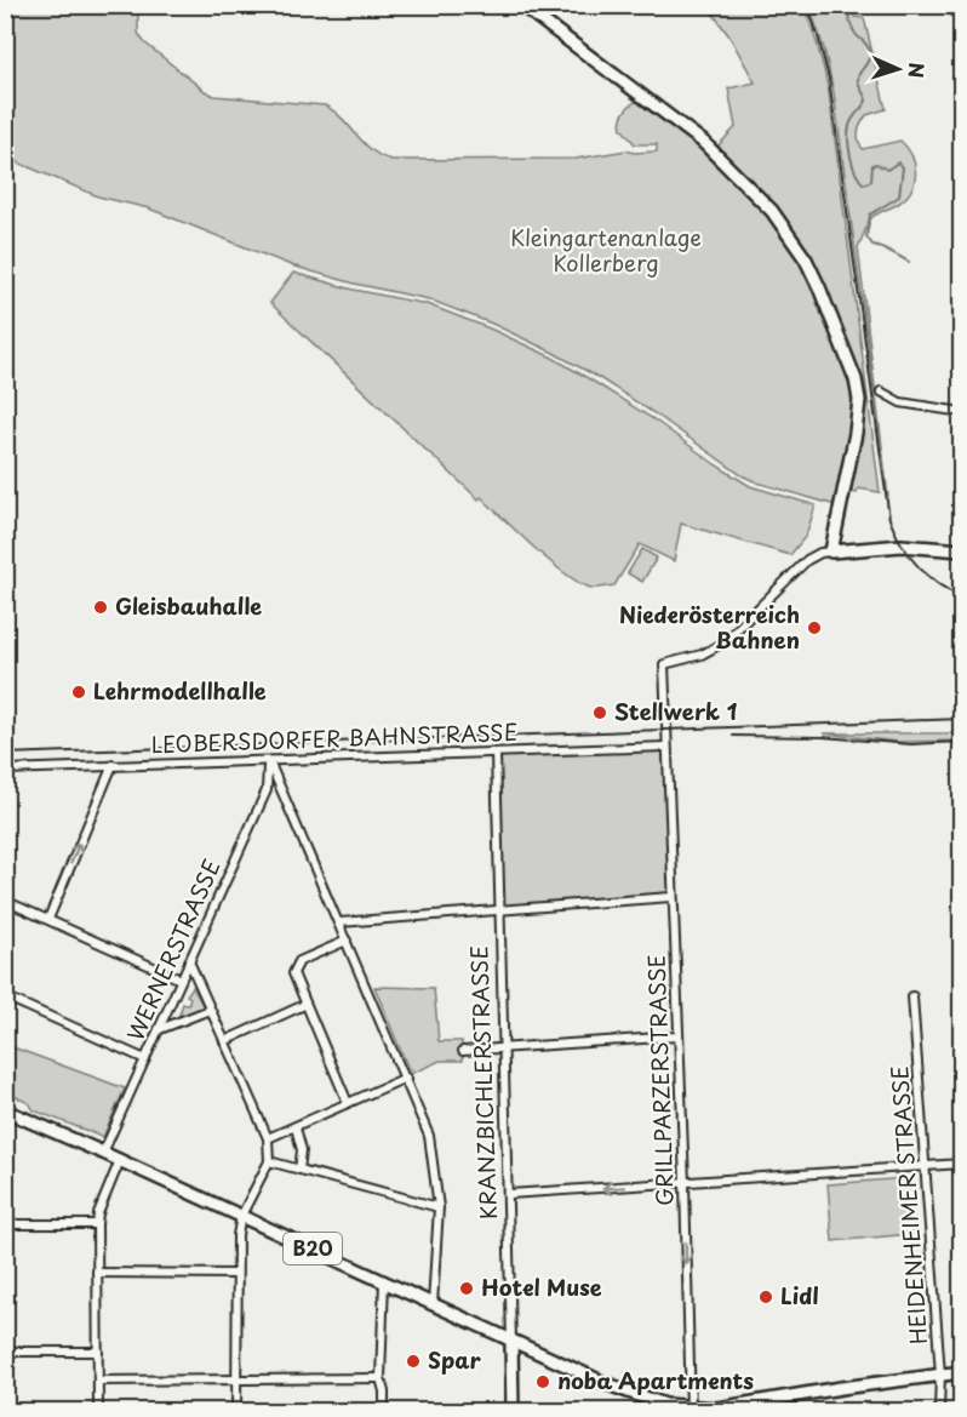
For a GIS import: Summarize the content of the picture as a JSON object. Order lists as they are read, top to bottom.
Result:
{
  "streets": {
    "main road": ["KRANZBICHLERSTRASSE", "B20"],
    "street": [
      "LEOBERSDORFER BAHNSTRASSE",
      "WERNERSTRASSE",
      "GRILLPARZERSTRASSE",
      "HEIDENHEIMER STRASSE"
    ]
  },
  "crossings": [
    ["LEOBERSDORFER BAHNSTRASSE", "WERNERSTRASSE"],
    ["LEOBERSDORFER BAHNSTRASSE", "GRILLPARZERSTRASSE"],
    ["LEOBERSDORFER BAHNSTRASSE", "KRANZBICHLERSTRASSE"],
    ["WERNERSTRASSE", "B20"],
    ["GRILLPARZERSTRASSE", "B20"],
    ["KRANZBICHLERSTRASSE", "B20"],
    ["HEIDENHEIMER STRASSE", "B20"]
  ],
  "parks": ["Kleingartenanlage Kollerberg"],
  "places": [
    "Gleisbauhalle",
    "Niederösterreich Bahnen",
    "Lehrmodellhalle",
    "Stellwerk 1",
    "Hotel Muse",
    "Lidl",
    "Spar",
    "noba Apartments"
  ],
  "north": "right"
}
